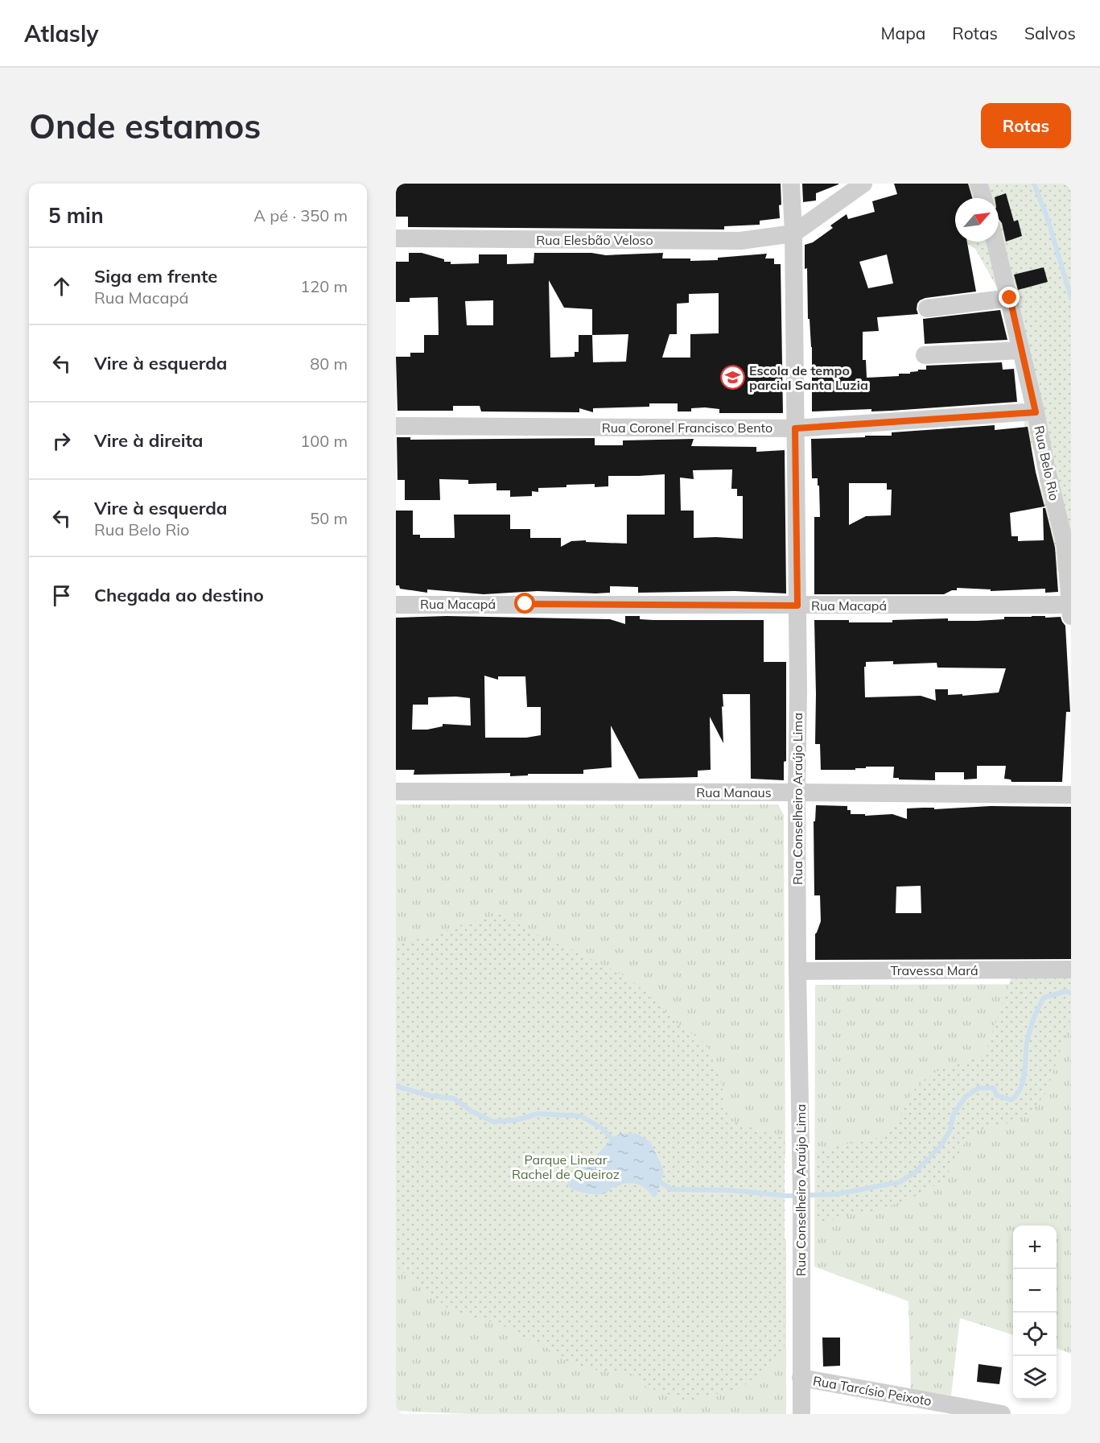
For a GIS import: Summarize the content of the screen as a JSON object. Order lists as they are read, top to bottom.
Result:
{
  "streets": {
    "street": [
      "Rua Elesbão Veloso",
      "Rua Coronel Francisco Bento",
      "Rua Belo Rio",
      "Rua Macapá",
      "Rua Manaus",
      "Rua Conselheiro Araújo Lima",
      "Travessa Mará",
      "Rua Tarcísio Peixoto"
    ]
  },
  "crossings": [
    ["Rua Elesbão Veloso", "Rua Conselheiro Araújo Lima"],
    ["Rua Coronel Francisco Bento", "Rua Belo Rio"],
    ["Rua Coronel Francisco Bento", "Rua Conselheiro Araújo Lima"],
    ["Rua Belo Rio", "Rua Macapá"],
    ["Rua Macapá", "Rua Conselheiro Araújo Lima"],
    ["Rua Manaus", "Rua Conselheiro Araújo Lima"],
    ["Rua Conselheiro Araújo Lima", "Travessa Mará"],
    ["Rua Conselheiro Araújo Lima", "Rua Tarcísio Peixoto"]
  ],
  "parks": ["Parque Linear Rachel de Queiroz"],
  "places": {
    "school or university": ["Escola de tempo parcial Santa Luzia"]
  },
  "north": "top right",
  "page": {
    "header": "Atlasly",
    "nav": ["Mapa", "Rotas", "Salvos"],
    "buttons": "Rotas",
    "title": "Onde estamos",
    "heading": ["5 min", "A pé · 350 m"],
    "list": [
      ["Siga em frente", "Rua Macapá", "120 m"],
      ["Vire à esquerda", "80 m"],
      ["Vire à direita", "100 m"],
      ["Vire à esquerda", "Rua Belo Rio", "50 m"],
      "Chegada ao destino"
    ],
    "map_buttons": ["+", "−"]
  }
}
